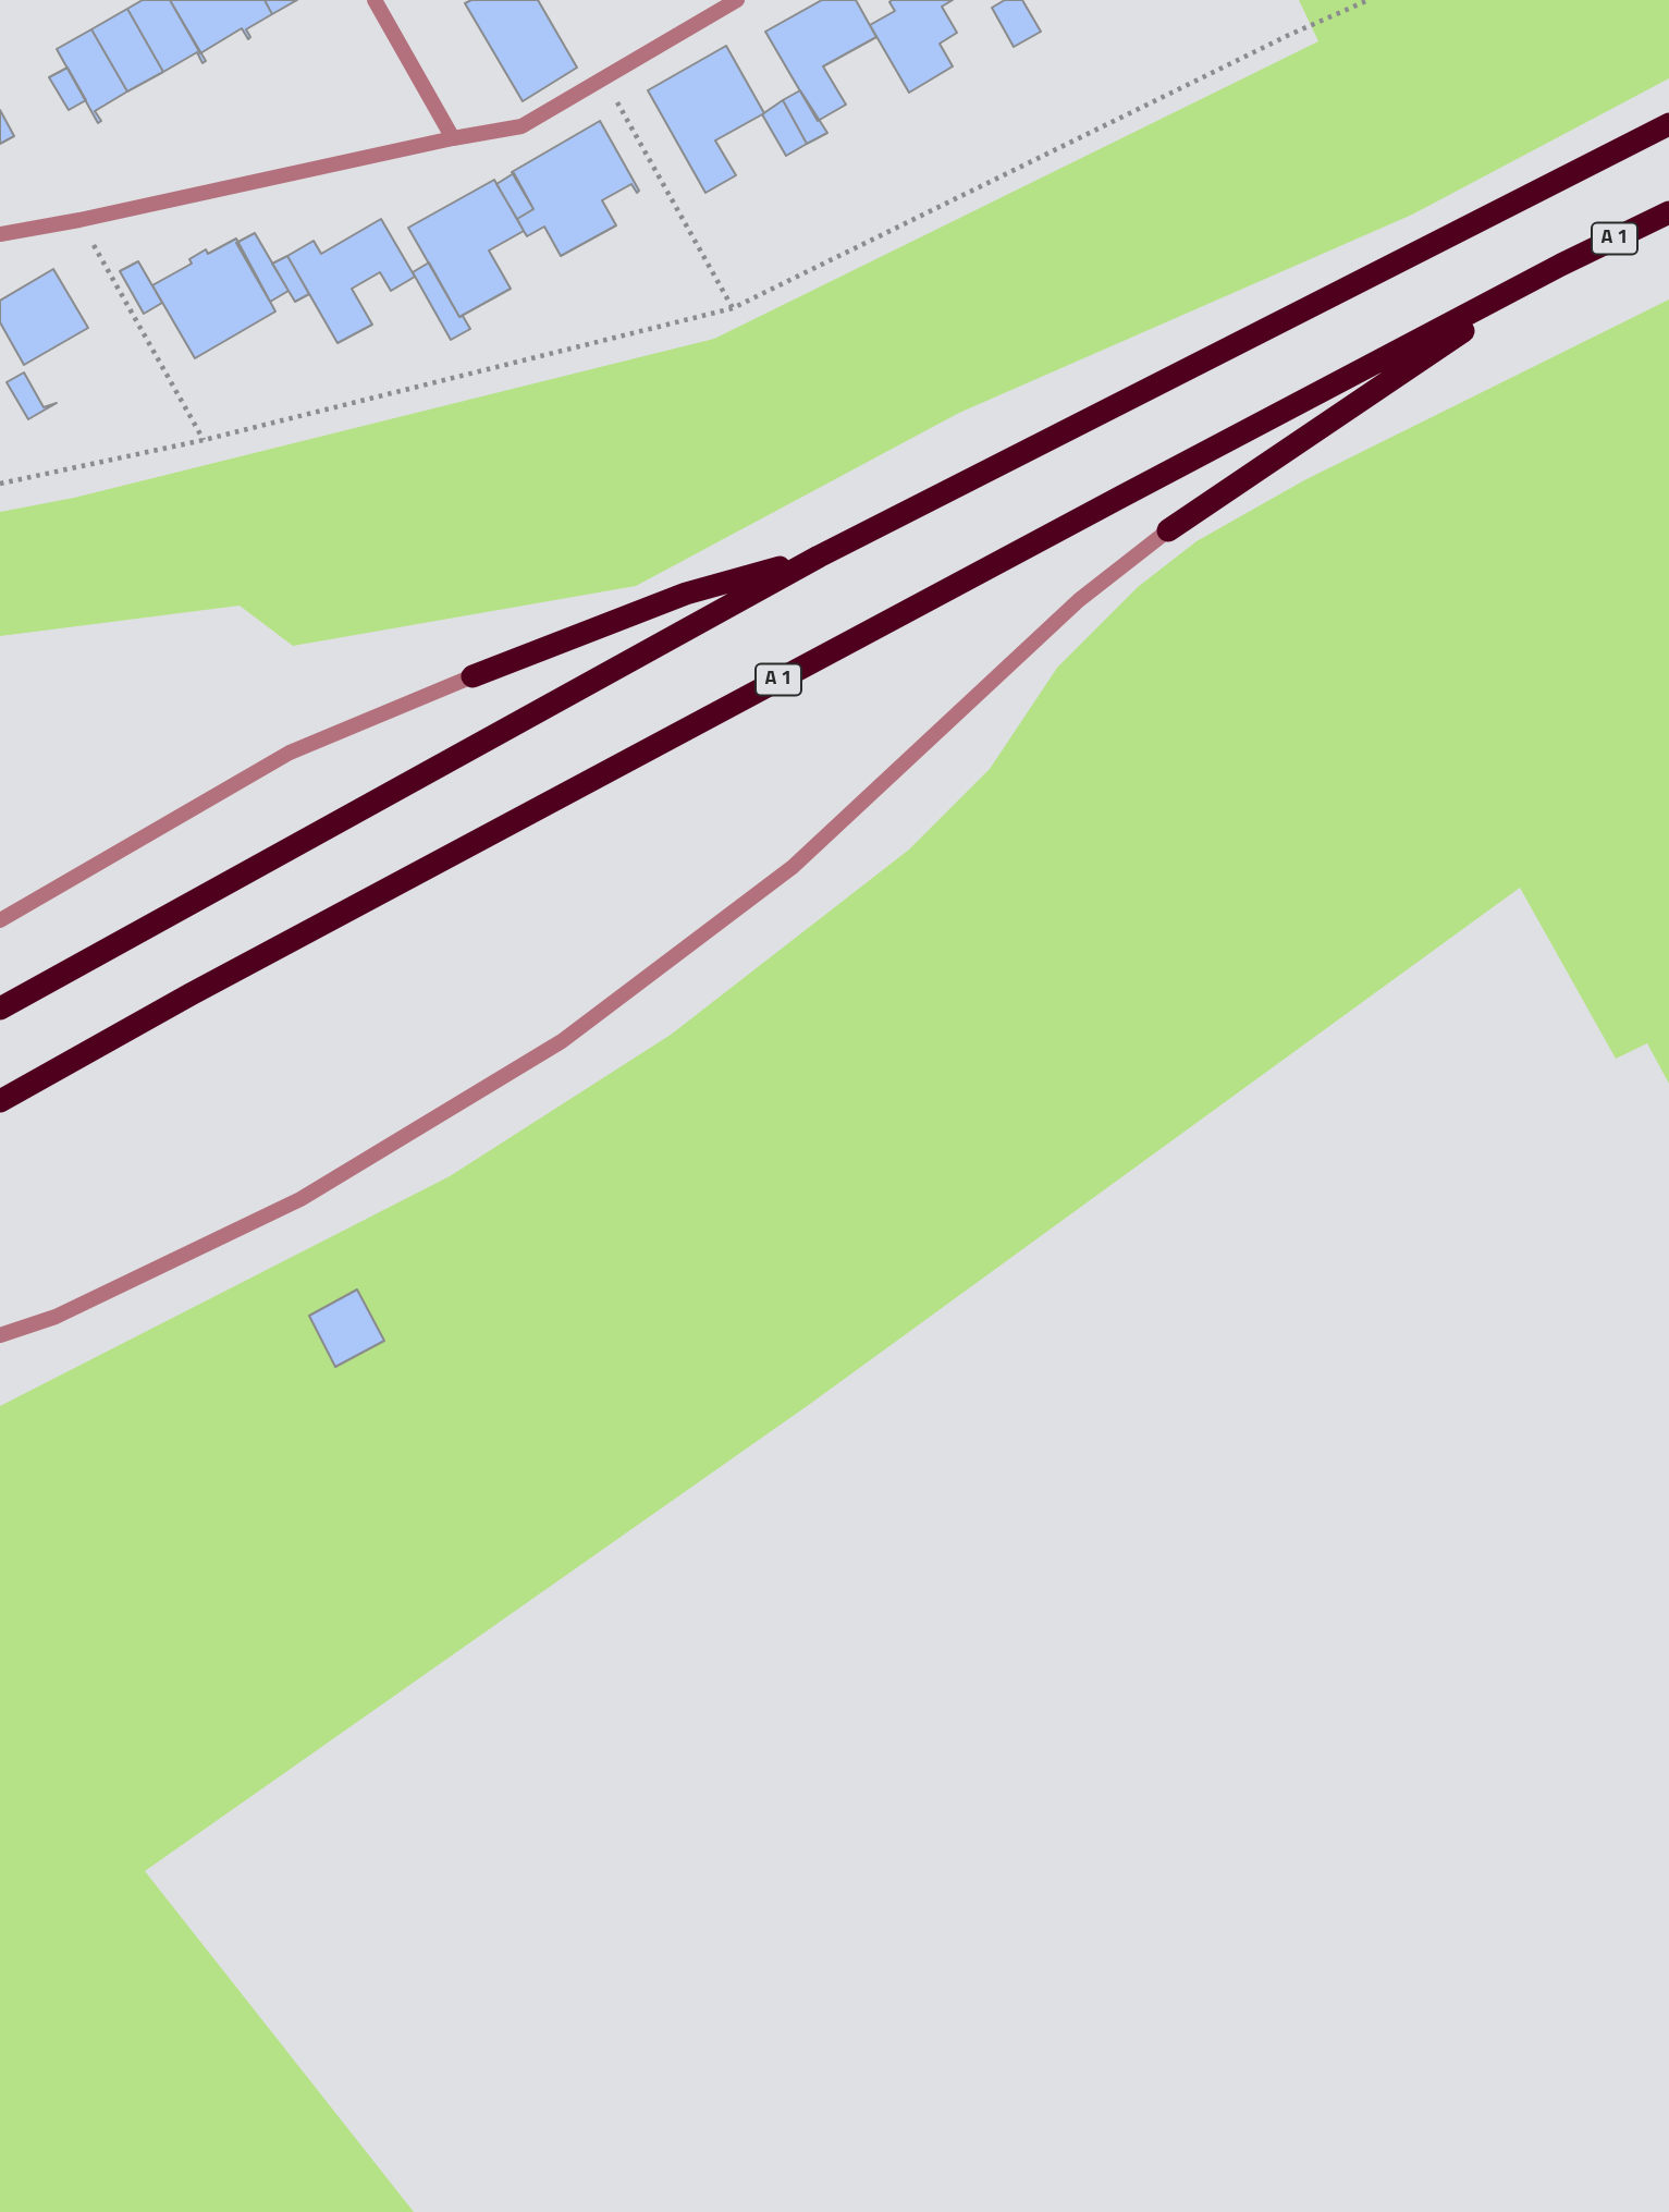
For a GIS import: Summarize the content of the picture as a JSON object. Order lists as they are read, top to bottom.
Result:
{
  "streets": {
    "highway": ["A 1"]
  }
}
